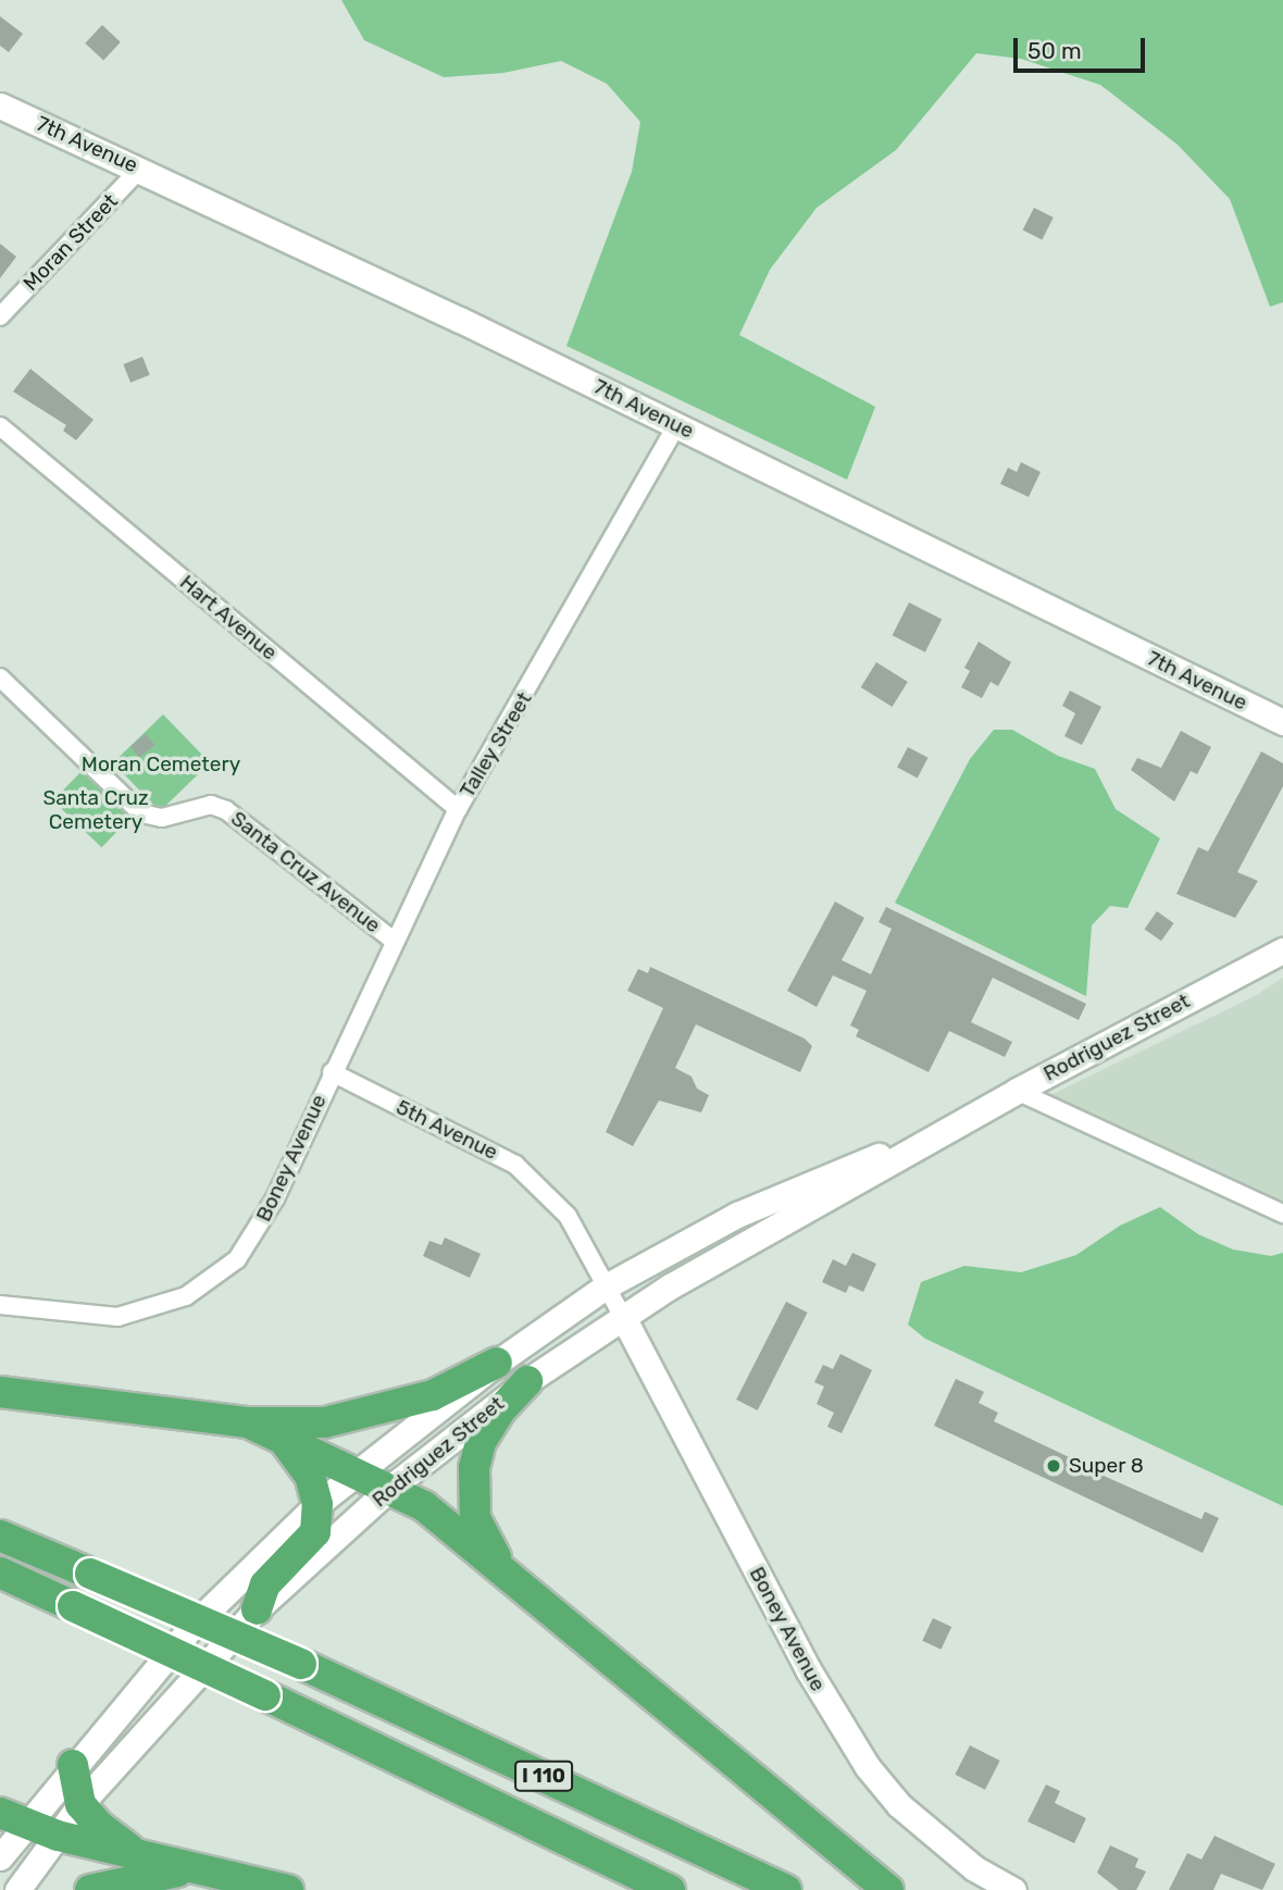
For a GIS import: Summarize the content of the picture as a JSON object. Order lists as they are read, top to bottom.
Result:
{
  "streets": {
    "highway": ["I 110"],
    "main road": ["7th Avenue", "Rodriguez Street", "Boney Avenue"],
    "street": [
      "Moran Street",
      "Hart Avenue",
      "Talley Street",
      "Santa Cruz Avenue",
      "5th Avenue"
    ]
  },
  "crossings": [
    ["7th Avenue", "Moran Street"],
    ["7th Avenue", "Talley Street"],
    ["Hart Avenue", "Talley Street"],
    ["Talley Street", "Santa Cruz Avenue"],
    ["Talley Street", "5th Avenue"],
    ["Talley Street", "Boney Avenue"],
    ["Rodriguez Street", "5th Avenue"],
    ["Rodriguez Street", "Boney Avenue"],
    ["5th Avenue", "Boney Avenue"]
  ],
  "parks": ["Moran Cemetery", "Santa Cruz Cemetery"],
  "places": ["Super 8"],
  "scale_bar": "50 m"
}
